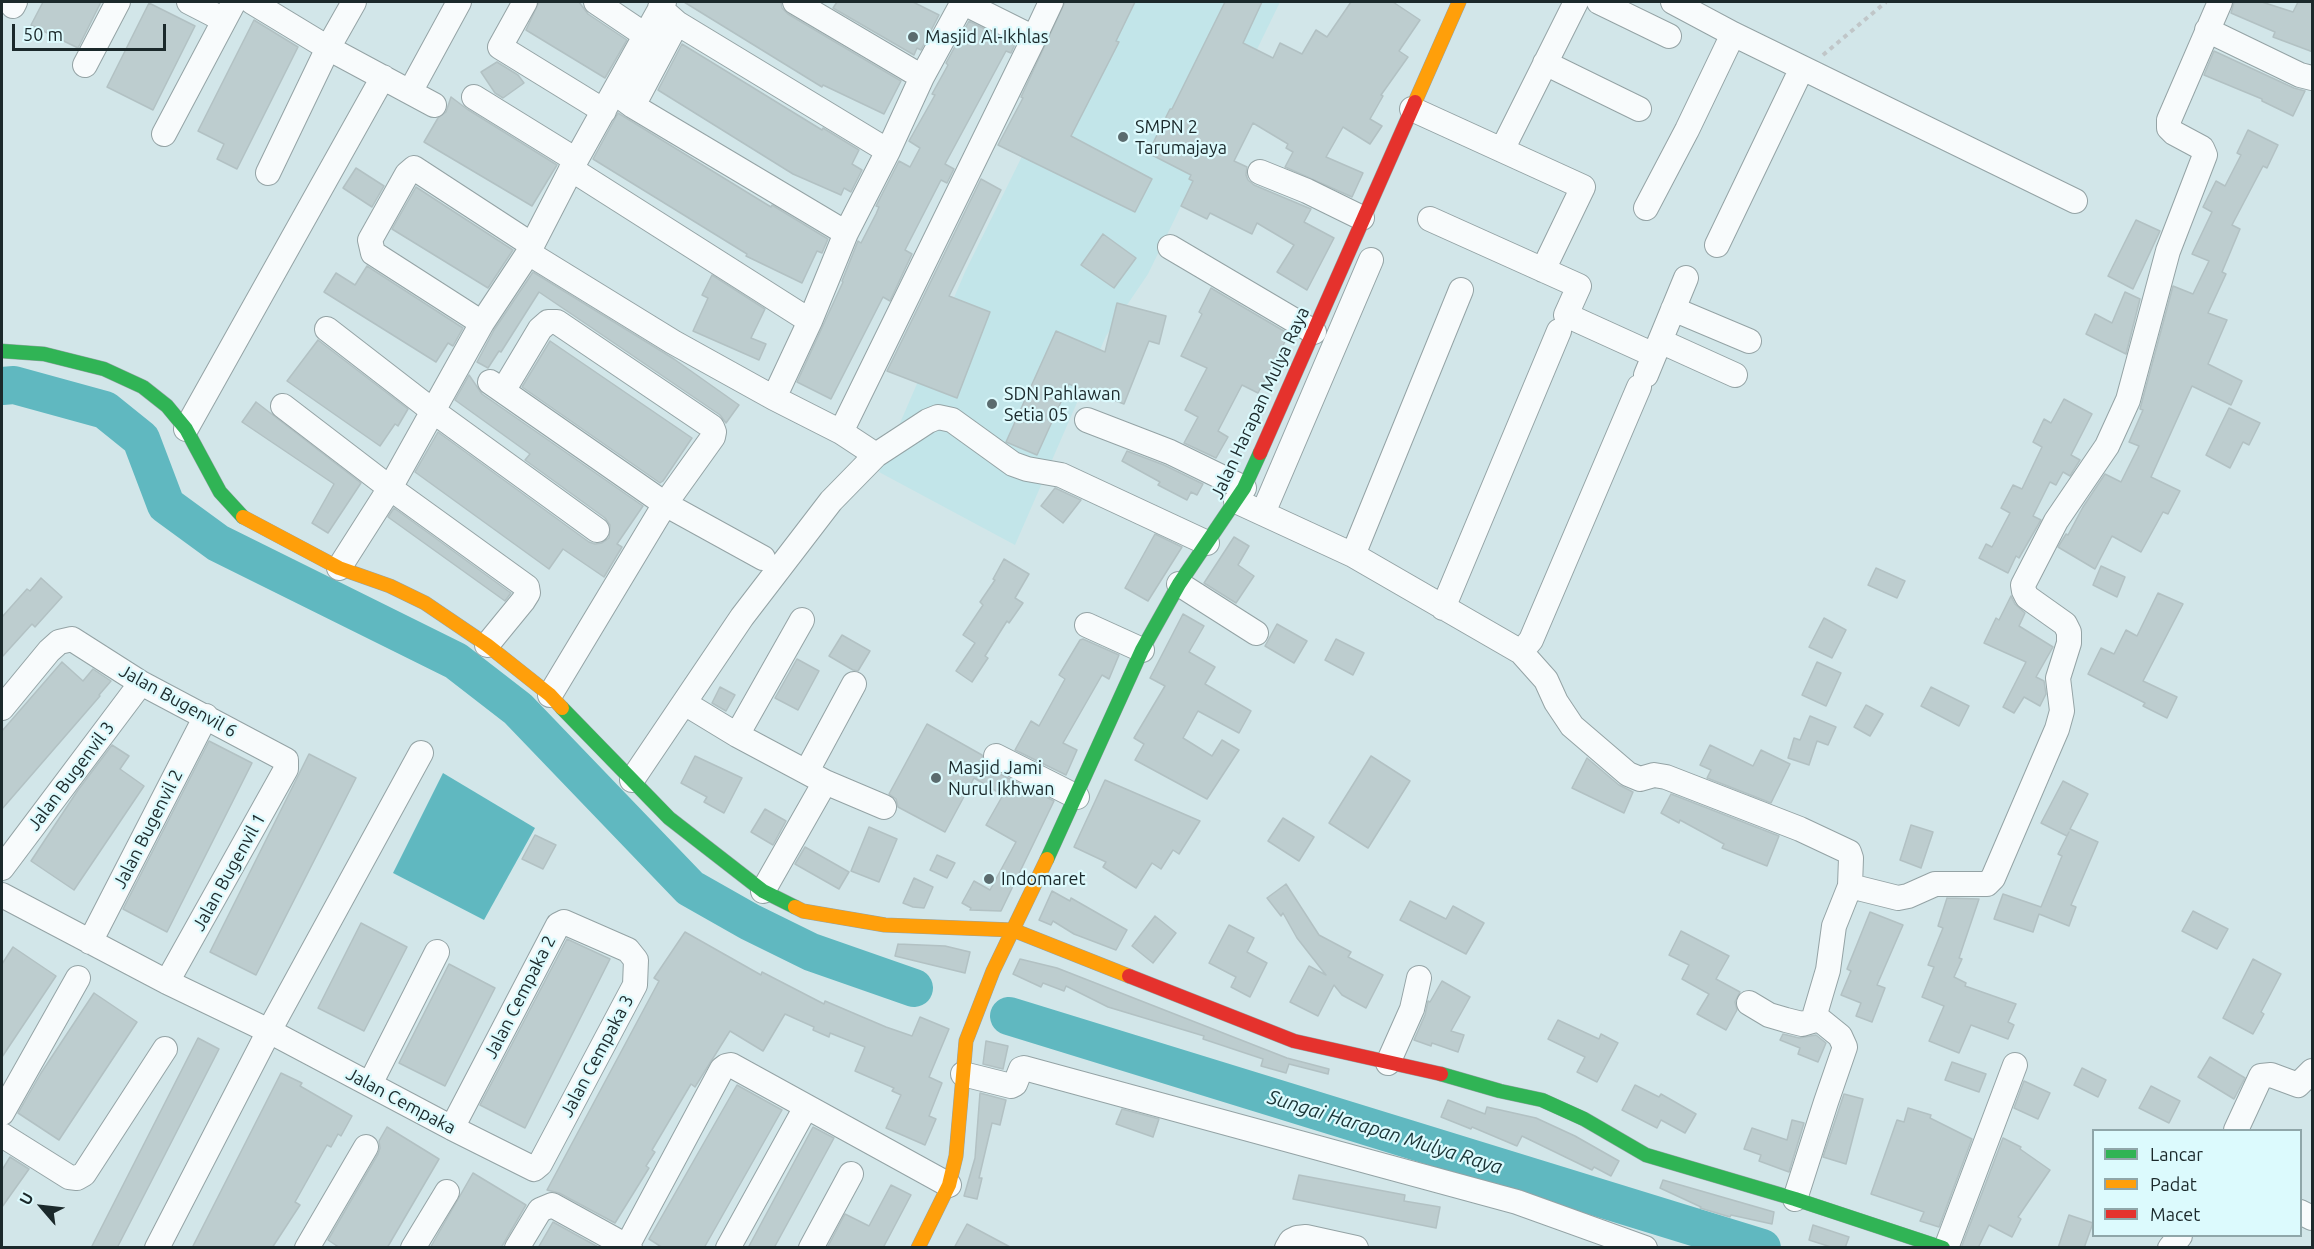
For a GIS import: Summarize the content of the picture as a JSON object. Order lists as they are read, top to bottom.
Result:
{
  "streets": {
    "street": [
      "Jalan Harapan Mulya Raya",
      "Jalan Bugenvil 6",
      "Jalan Bugenvil 3",
      "Jalan Bugenvil 2",
      "Jalan Bugenvil 1",
      "Jalan Cempaka 2",
      "Jalan Cempaka 3",
      "Jalan Cempaka"
    ]
  },
  "crossings": [
    ["Jalan Bugenvil 6", "Jalan Bugenvil 3"],
    ["Jalan Bugenvil 6", "Jalan Bugenvil 2"],
    ["Jalan Bugenvil 6", "Jalan Bugenvil 1"],
    ["Jalan Bugenvil 2", "Jalan Cempaka"],
    ["Jalan Bugenvil 1", "Jalan Cempaka"],
    ["Jalan Cempaka 2", "Jalan Cempaka 3"],
    ["Jalan Cempaka 2", "Jalan Cempaka"],
    ["Jalan Cempaka 3", "Jalan Cempaka"]
  ],
  "water": ["Sungai Harapan Mulya Raya"],
  "places": [
    "Masjid Al-Ikhlas",
    "SMPN 2 Tarumajaya",
    "SDN Pahlawan Setia 05",
    "Masjid Jami Nurul Ikhwan",
    "Indomaret"
  ],
  "legend": ["Lancar", "Padat", "Macet"],
  "scale_bar": "50 m",
  "north": "top left"
}
